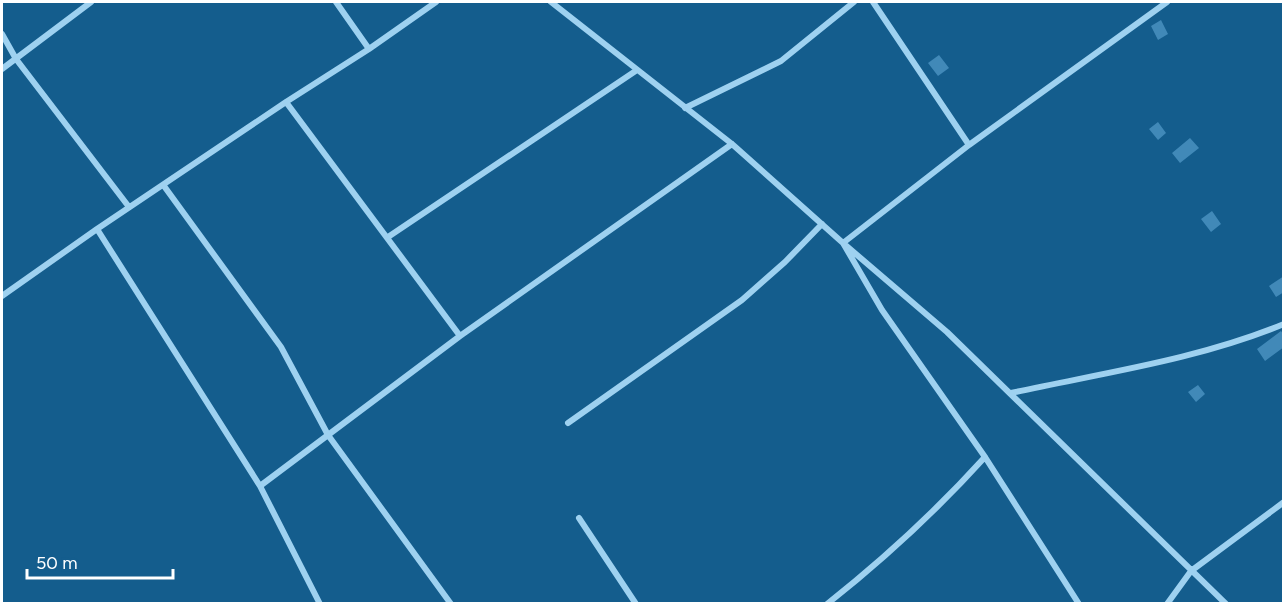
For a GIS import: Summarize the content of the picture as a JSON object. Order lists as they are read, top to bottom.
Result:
{
  "scale_bar": "50 m"
}
